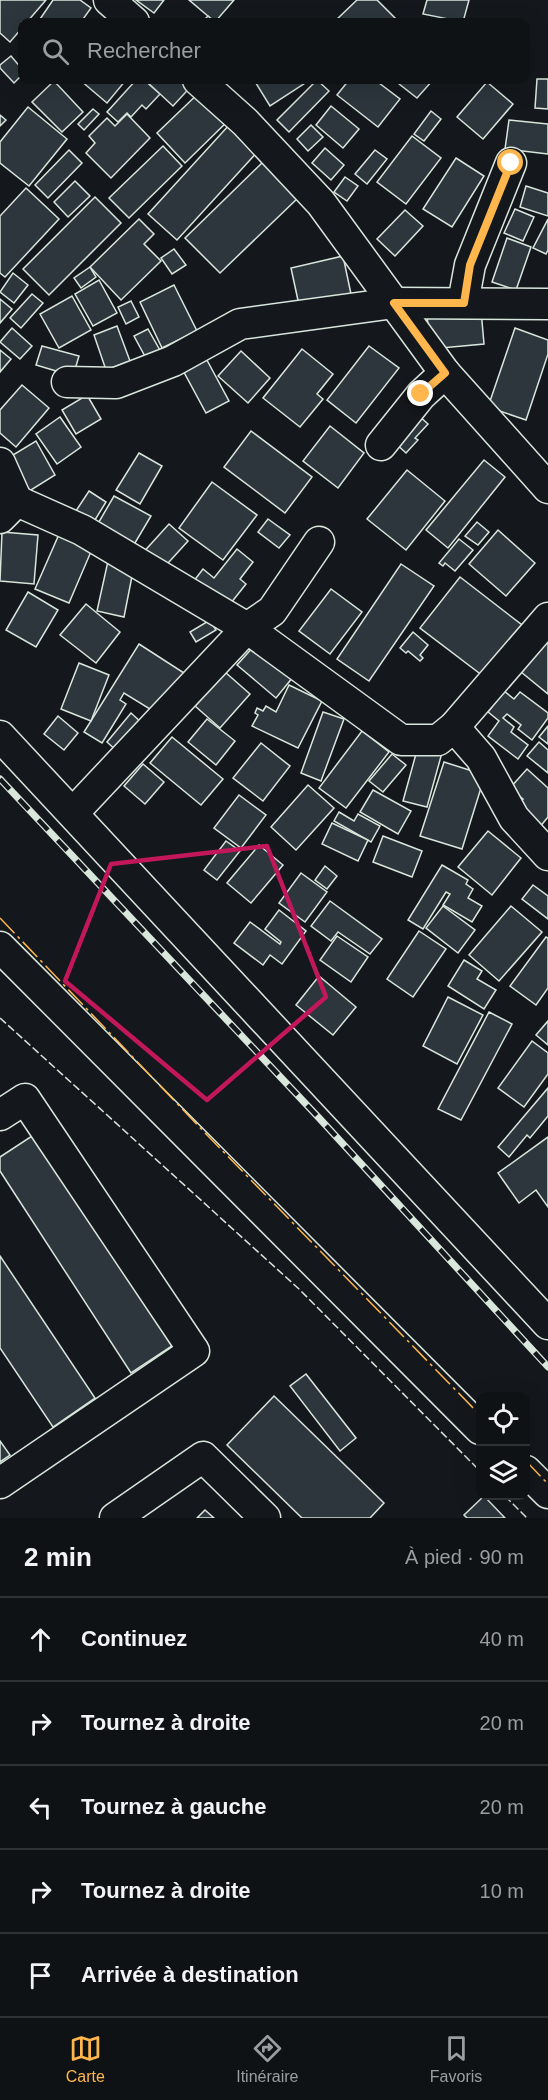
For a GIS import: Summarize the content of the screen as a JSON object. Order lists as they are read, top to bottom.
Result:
{
  "page": {
    "search": "Rechercher",
    "heading": ["2 min", "À pied · 90 m"],
    "list": [
      ["Continuez", "40 m"],
      ["Tournez à droite", "20 m"],
      ["Tournez à gauche", "20 m"],
      ["Tournez à droite", "10 m"],
      "Arrivée à destination"
    ],
    "nav": ["Carte", "Itinéraire", "Favoris"]
  }
}
